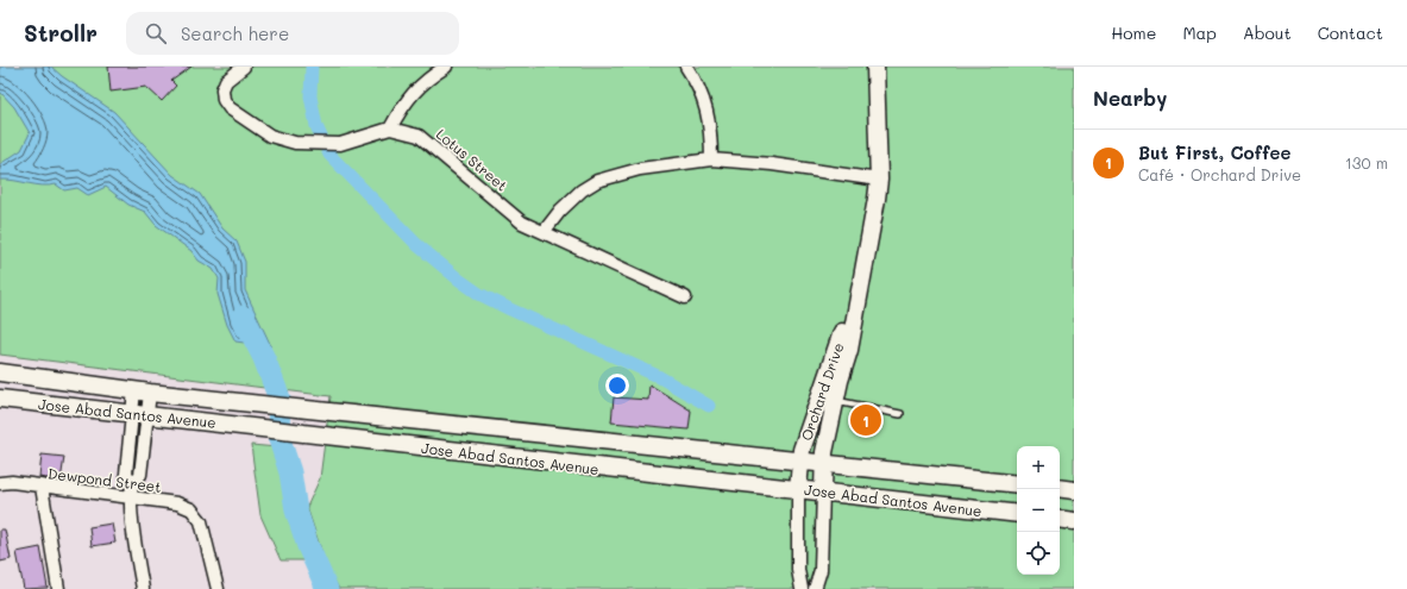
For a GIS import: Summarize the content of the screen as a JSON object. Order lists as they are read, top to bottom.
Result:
{
  "streets": {
    "main road": ["Orchard Drive", "Jose Abad Santos Avenue"],
    "street": ["Lotus Street", "Dewpond Street"]
  },
  "crossings": [
    ["Orchard Drive", "Jose Abad Santos Avenue"]
  ],
  "page": {
    "header": "Strollr",
    "search": "Search here",
    "nav": [
      "Home",
      "Map",
      "About",
      "Contact"
    ],
    "heading": "Nearby",
    "list": [
      {
        "mark": "1",
        "name": "But First, Coffee",
        "note": "Café · Orchard Drive",
        "value": "130 m"
      }
    ],
    "pins": "1",
    "map_buttons": ["+", "−"]
  }
}
